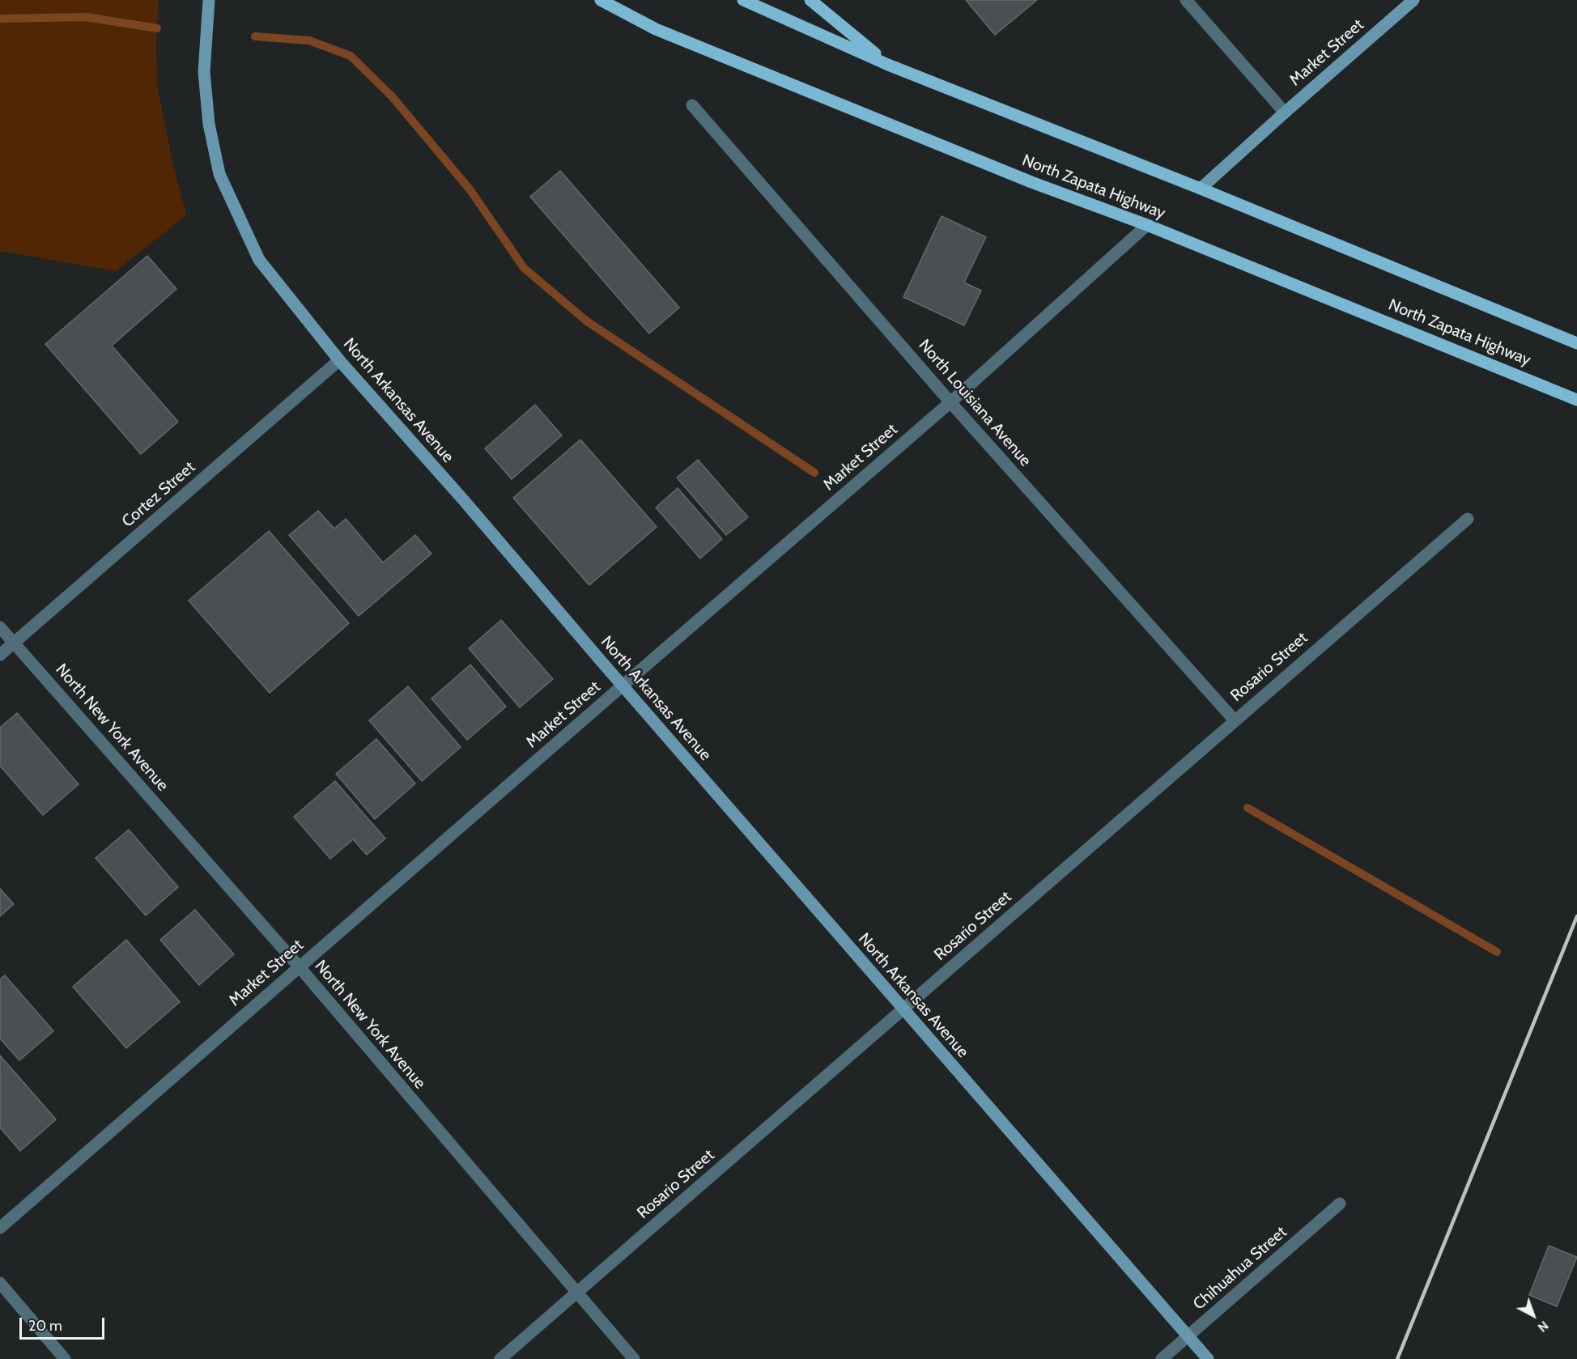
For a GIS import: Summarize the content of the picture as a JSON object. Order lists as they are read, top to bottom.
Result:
{
  "streets": {
    "main road": ["Market Street", "North Zapata Highway", "North Arkansas Avenue"],
    "street": [
      "North Louisiana Avenue",
      "Cortez Street",
      "Rosario Street",
      "North New York Avenue",
      "Chihuahua Street"
    ]
  },
  "crossings": [
    ["Market Street", "North Zapata Highway"],
    ["Market Street", "North Arkansas Avenue"],
    ["Market Street", "North Louisiana Avenue"],
    ["Market Street", "North New York Avenue"],
    ["North Arkansas Avenue", "Cortez Street"],
    ["North Arkansas Avenue", "Rosario Street"],
    ["North Arkansas Avenue", "Chihuahua Street"],
    ["North Louisiana Avenue", "Rosario Street"],
    ["Cortez Street", "North New York Avenue"],
    ["Rosario Street", "North New York Avenue"]
  ],
  "scale_bar": "20 m",
  "north": "bottom right"
}
